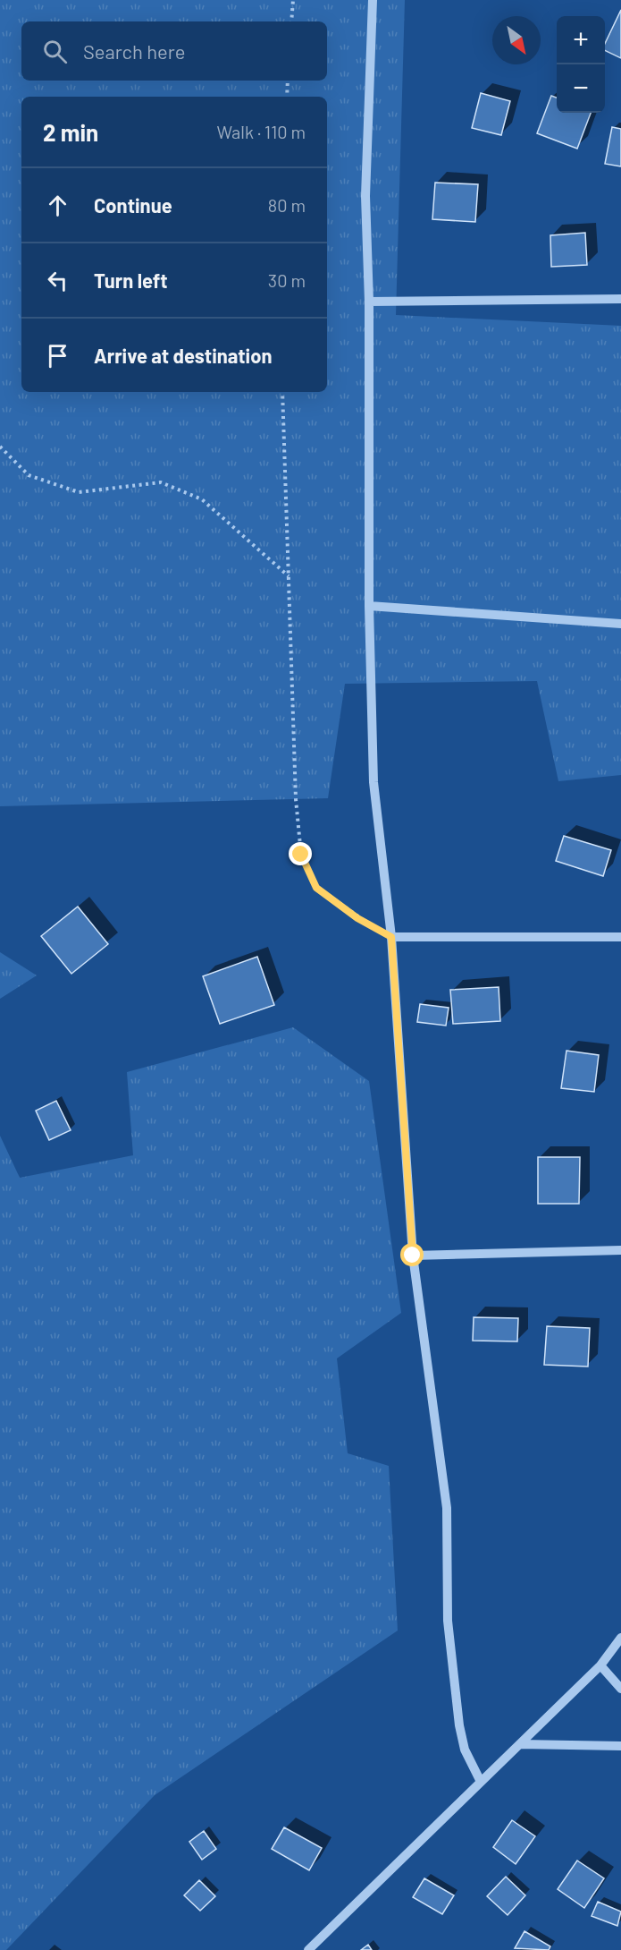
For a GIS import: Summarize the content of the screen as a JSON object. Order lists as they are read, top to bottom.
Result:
{
  "north": "bottom right",
  "page": {
    "map_buttons": ["+", "−"],
    "search": "Search here",
    "heading": ["2 min", "Walk · 110 m"],
    "list": [
      ["Continue", "80 m"],
      ["Turn left", "30 m"],
      "Arrive at destination"
    ]
  }
}
